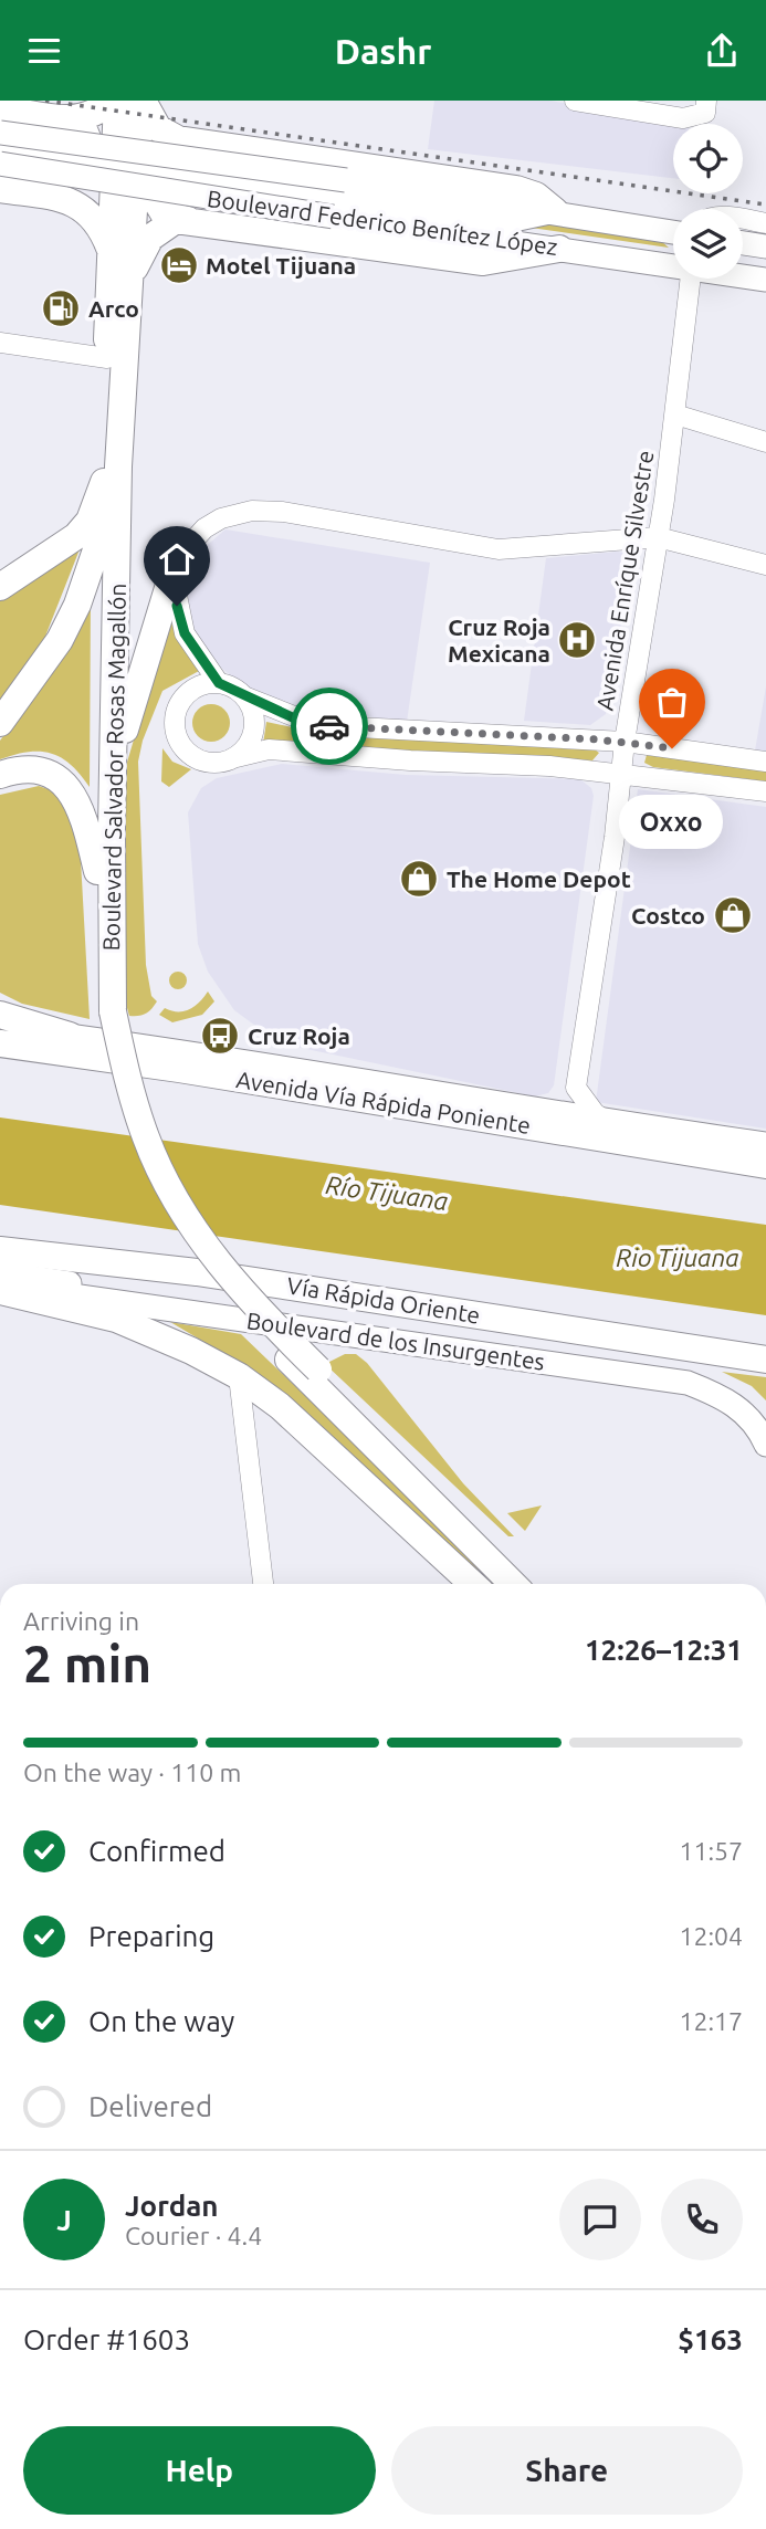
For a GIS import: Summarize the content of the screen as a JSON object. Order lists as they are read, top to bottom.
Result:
{
  "streets": {
    "highway": ["Boulevard Salvador Rosas Magallón", "Avenida Vía Rápida Poniente", "Vía Rápida Oriente"],
    "main road": ["Boulevard Federico Benítez López", "Boulevard de los Insurgentes"],
    "street": ["Avenida Enríque Silvestre"]
  },
  "water": ["Río Tijuana", "Rio Tijuana"],
  "places": {
    "hotel": ["Motel Tijuana"],
    "fuel station": ["Arco"],
    "hospital": ["Cruz Roja Mexicana"],
    "other": ["Oxxo"],
    "shop": ["The Home Depot", "Costco"],
    "bus stop": ["Cruz Roja"]
  },
  "page": {
    "header": "Dashr",
    "bubble": "Oxxo",
    "heading": ["2 min", "Arriving in", "12:26–12:31"],
    "panel": [
      "Jordan",
      "Courier · 4.4",
      "Order #1603",
      "$163"
    ],
    "bar": "On the way · 110 m",
    "list": [
      ["Confirmed", "11:57"],
      ["Preparing", "12:04"],
      ["On the way", "12:17"],
      "Delivered"
    ],
    "round": "J",
    "buttons": ["Help", "Share"]
  }
}
